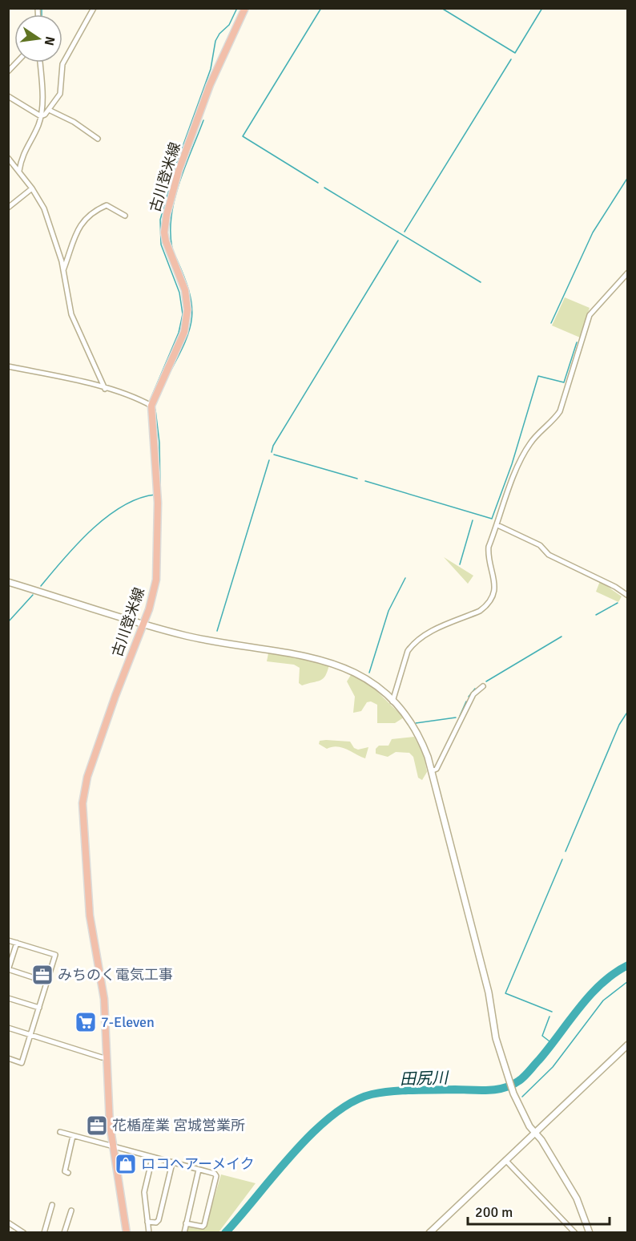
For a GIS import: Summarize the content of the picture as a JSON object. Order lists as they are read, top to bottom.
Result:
{
  "streets": {
    "main road": ["古川登米線"]
  },
  "water": ["田尻川"],
  "places": {
    "office": ["みちのく電気工事", "花楯産業 宮城営業所"],
    "supermarket": ["7-Eleven"],
    "shop": ["ロコヘアーメイク"]
  },
  "scale_bar": "200 m",
  "north": "right"
}
